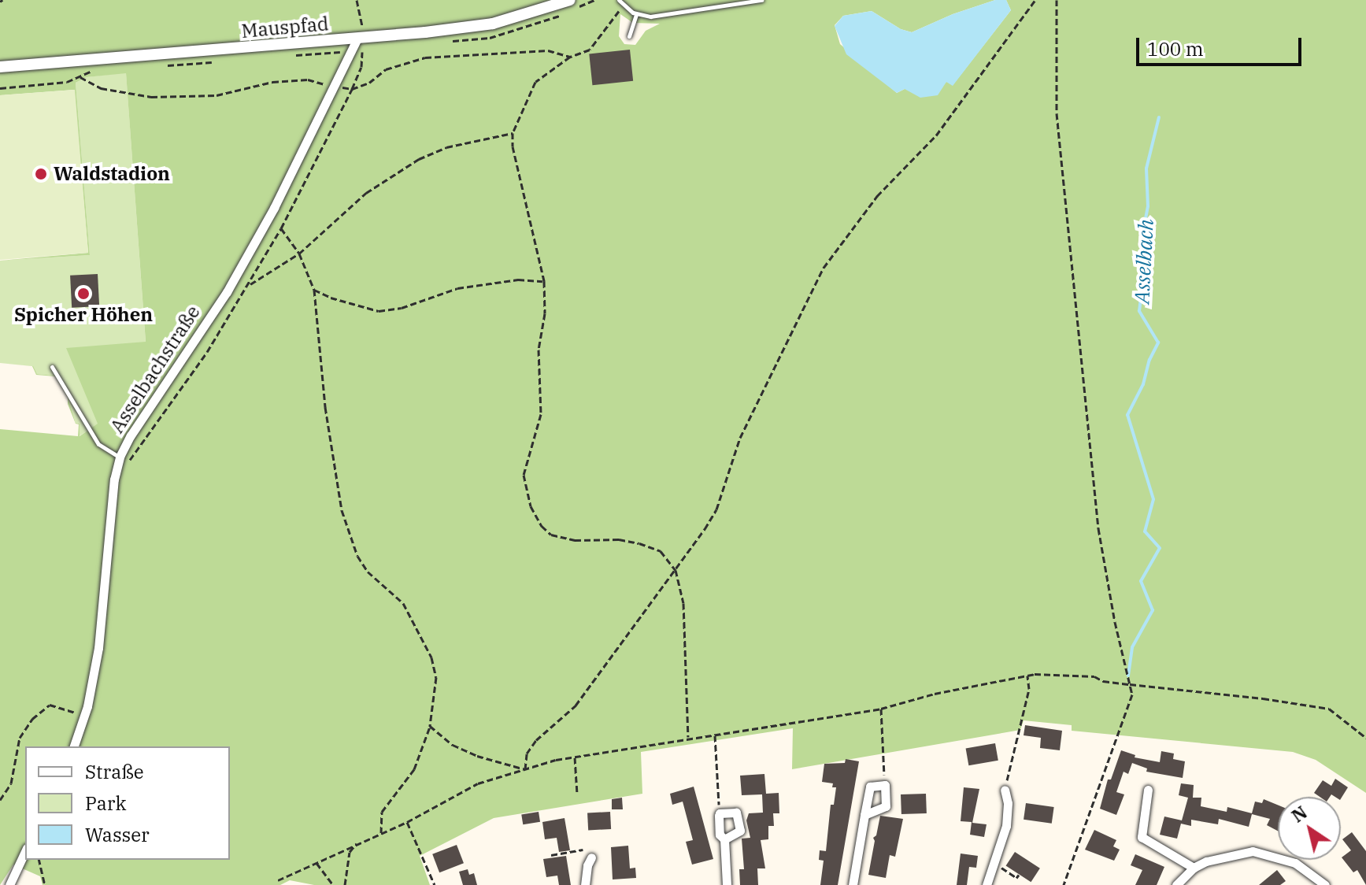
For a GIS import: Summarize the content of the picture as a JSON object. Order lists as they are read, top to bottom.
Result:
{
  "streets": {
    "street": ["Mauspfad", "Asselbachstraße"]
  },
  "crossings": [
    ["Mauspfad", "Asselbachstraße"]
  ],
  "water": ["Asselbach"],
  "places": ["Waldstadion", "Spicher Höhen"],
  "legend": ["Straße", "Park", "Wasser"],
  "scale_bar": "100 m",
  "north": "top left"
}
